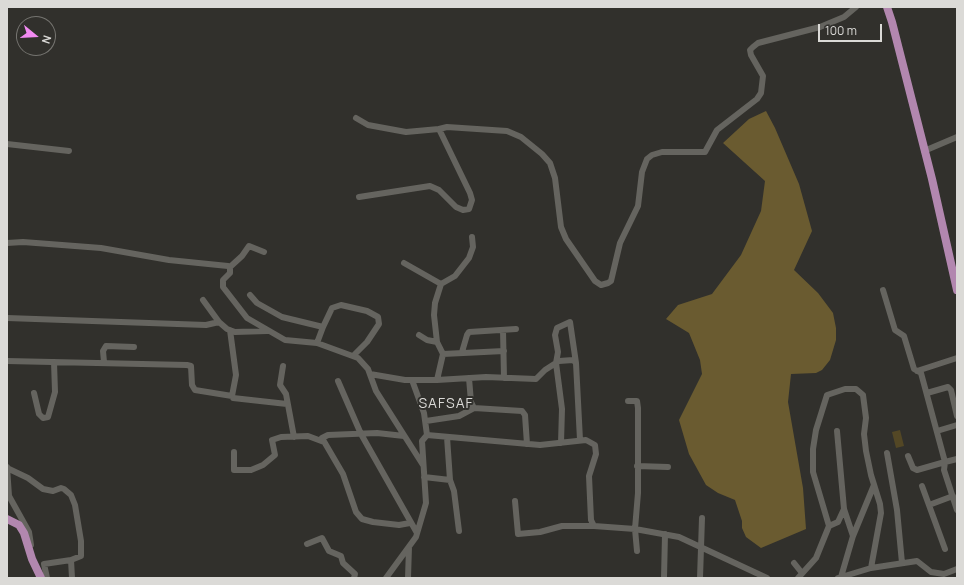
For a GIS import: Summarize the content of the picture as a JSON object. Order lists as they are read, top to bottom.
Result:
{
  "districts": ["SAFSAF"],
  "scale_bar": "100 m",
  "north": "right"
}
